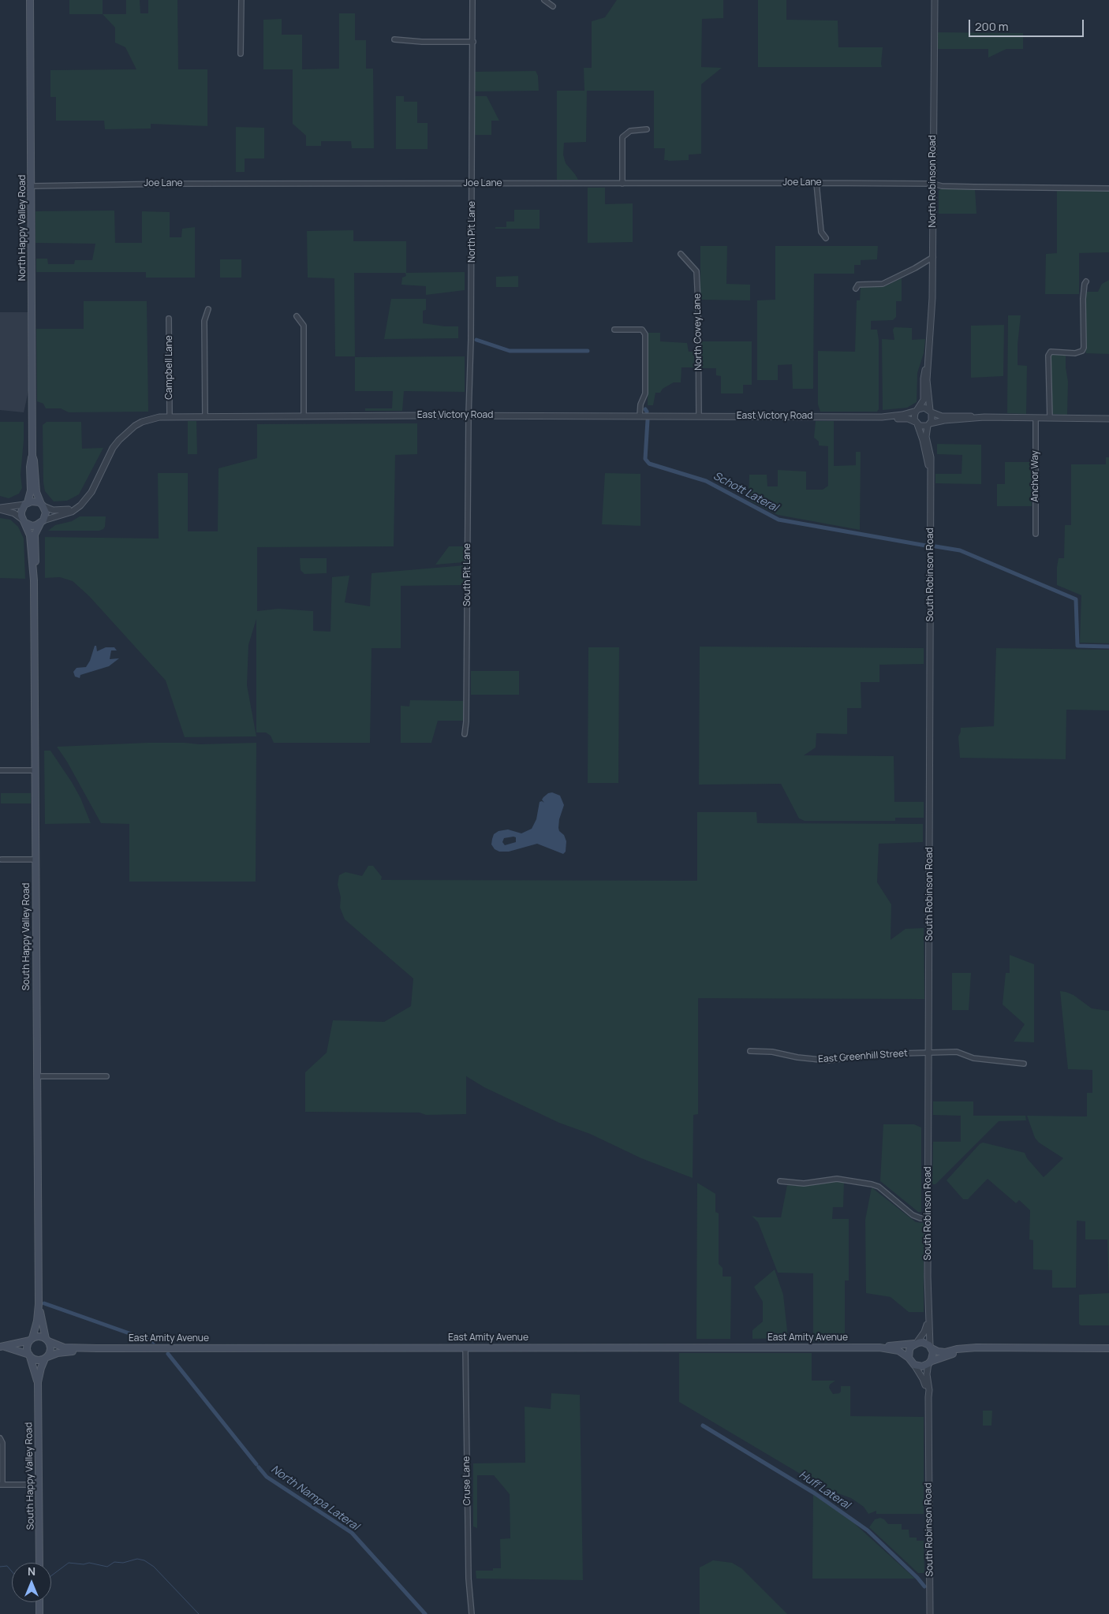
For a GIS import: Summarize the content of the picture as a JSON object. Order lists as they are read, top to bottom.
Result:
{
  "streets": {
    "main road": ["North Happy Valley Road", "South Happy Valley Road", "East Amity Avenue"],
    "street": [
      "North Robinson Road",
      "Joe Lane",
      "North Pit Lane",
      "North Covey Lane",
      "Campbell Lane",
      "East Victory Road",
      "Anchor Way",
      "South Pit Lane",
      "South Robinson Road",
      "East Greenhill Street",
      "Cruse Lane"
    ]
  },
  "crossings": [
    ["North Robinson Road", "Joe Lane"],
    ["North Robinson Road", "East Victory Road"],
    ["North Robinson Road", "South Robinson Road"],
    ["Joe Lane", "North Happy Valley Road"],
    ["Joe Lane", "North Pit Lane"],
    ["North Happy Valley Road", "East Victory Road"],
    ["North Pit Lane", "East Victory Road"],
    ["North Pit Lane", "South Pit Lane"],
    ["North Covey Lane", "East Victory Road"],
    ["Campbell Lane", "East Victory Road"],
    ["East Victory Road", "South Pit Lane"],
    ["East Victory Road", "South Robinson Road"],
    ["South Robinson Road", "East Greenhill Street"],
    ["South Robinson Road", "East Amity Avenue"],
    ["South Happy Valley Road", "East Amity Avenue"],
    ["East Amity Avenue", "Cruse Lane"]
  ],
  "water": ["Schott Lateral", "Huff Lateral", "North Nampa Lateral"],
  "scale_bar": "200 m",
  "north": "top"
}
